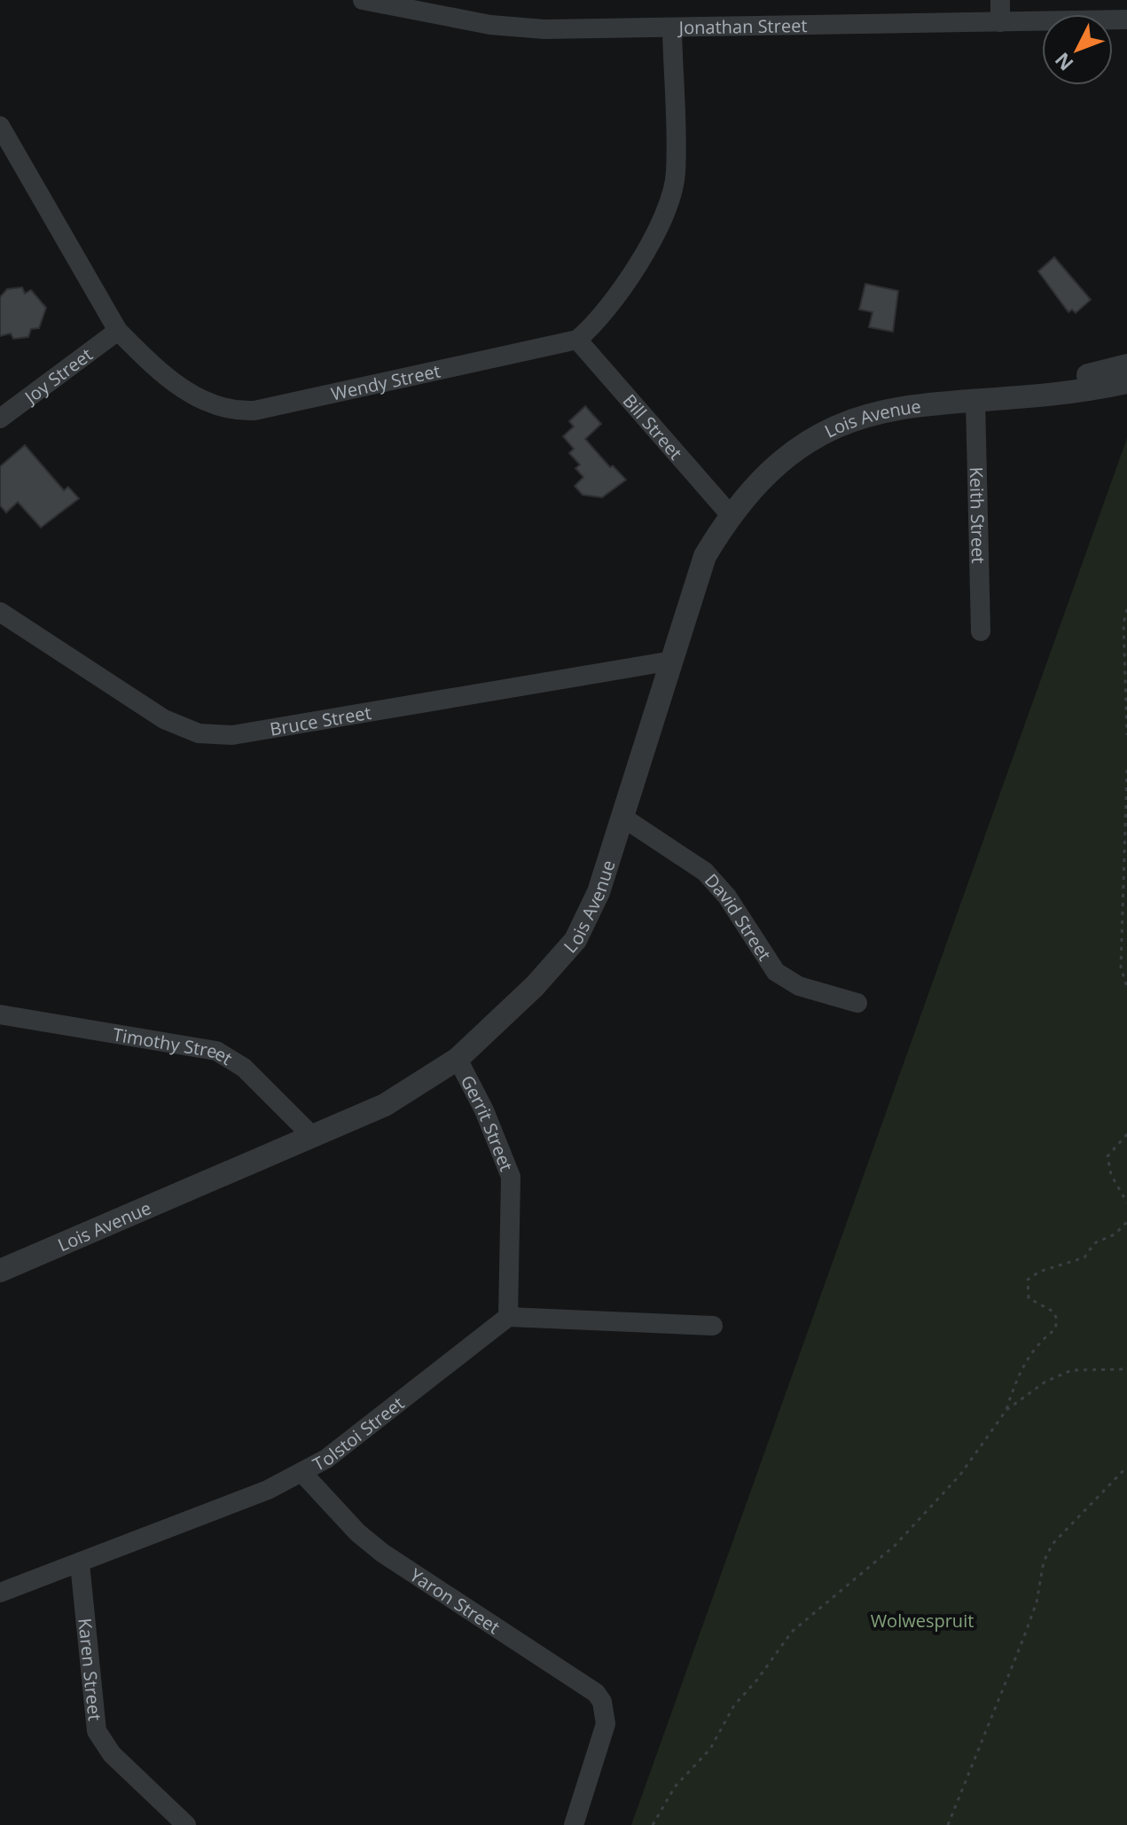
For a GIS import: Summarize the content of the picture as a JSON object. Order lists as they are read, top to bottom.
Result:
{
  "streets": {
    "street": [
      "Jonathan Street",
      "Joy Street",
      "Wendy Street",
      "Lois Avenue",
      "Bill Street",
      "Keith Street",
      "Bruce Street",
      "David Street",
      "Timothy Street",
      "Gerrit Street",
      "Tolstoi Street",
      "Yaron Street",
      "Karen Street"
    ]
  },
  "crossings": [
    ["Joy Street", "Wendy Street"],
    ["Wendy Street", "Bill Street"],
    ["Lois Avenue", "Bill Street"],
    ["Lois Avenue", "Keith Street"],
    ["Lois Avenue", "Bruce Street"],
    ["Lois Avenue", "David Street"],
    ["Lois Avenue", "Timothy Street"],
    ["Lois Avenue", "Gerrit Street"],
    ["Gerrit Street", "Tolstoi Street"],
    ["Tolstoi Street", "Yaron Street"],
    ["Tolstoi Street", "Karen Street"]
  ],
  "parks": ["Wolwespruit"],
  "north": "bottom left"
}
